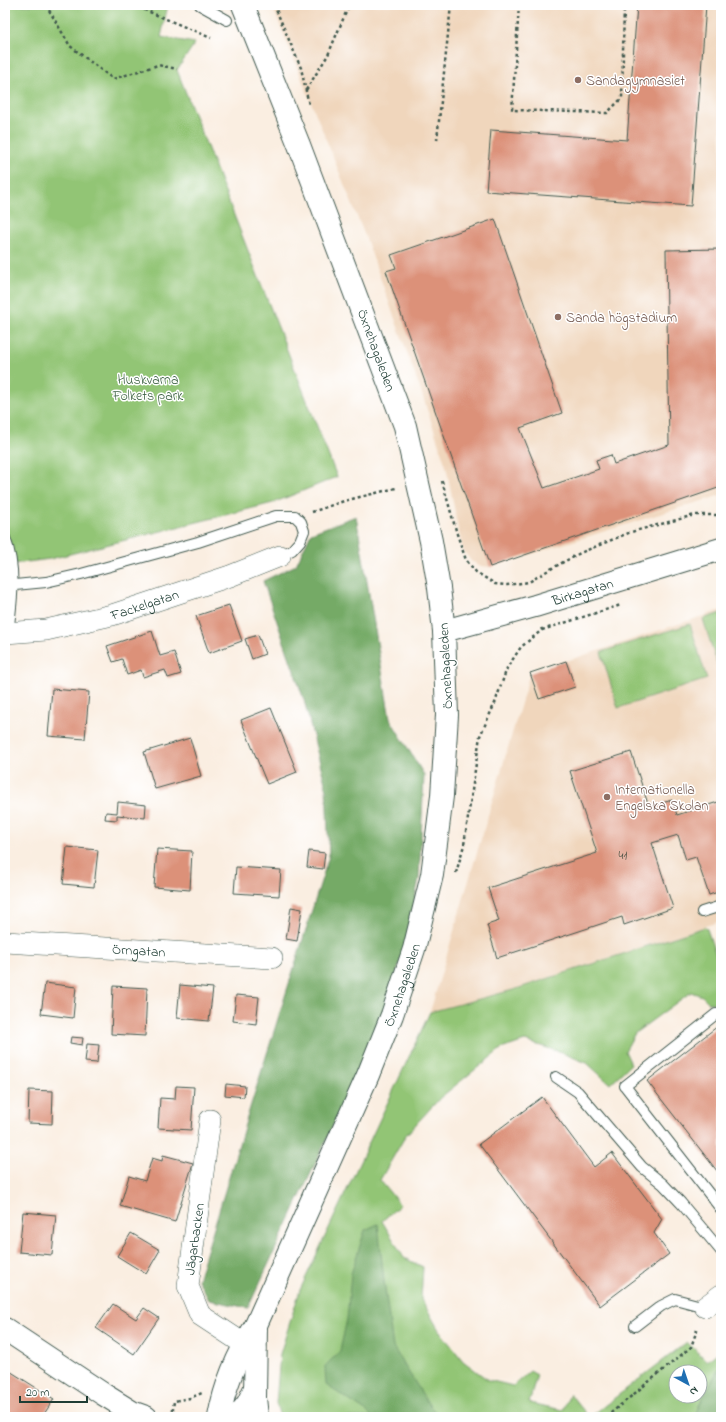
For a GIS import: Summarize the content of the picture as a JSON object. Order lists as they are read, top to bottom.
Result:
{
  "streets": {
    "street": [
      "Öxnehagaleden",
      "Birkagatan",
      "Fackelgatan",
      "Örngatan",
      "Jägarbacken"
    ]
  },
  "crossings": [
    ["Öxnehagaleden", "Birkagatan"],
    ["Öxnehagaleden", "Jägarbacken"]
  ],
  "parks": ["Huskvarna Folkets park"],
  "places": ["Sandagymnasiet", "Sanda högstadium", "Internationella Engelska Skolan"],
  "house_numbers": ["41"],
  "scale_bar": "20 m",
  "north": "bottom right"
}
